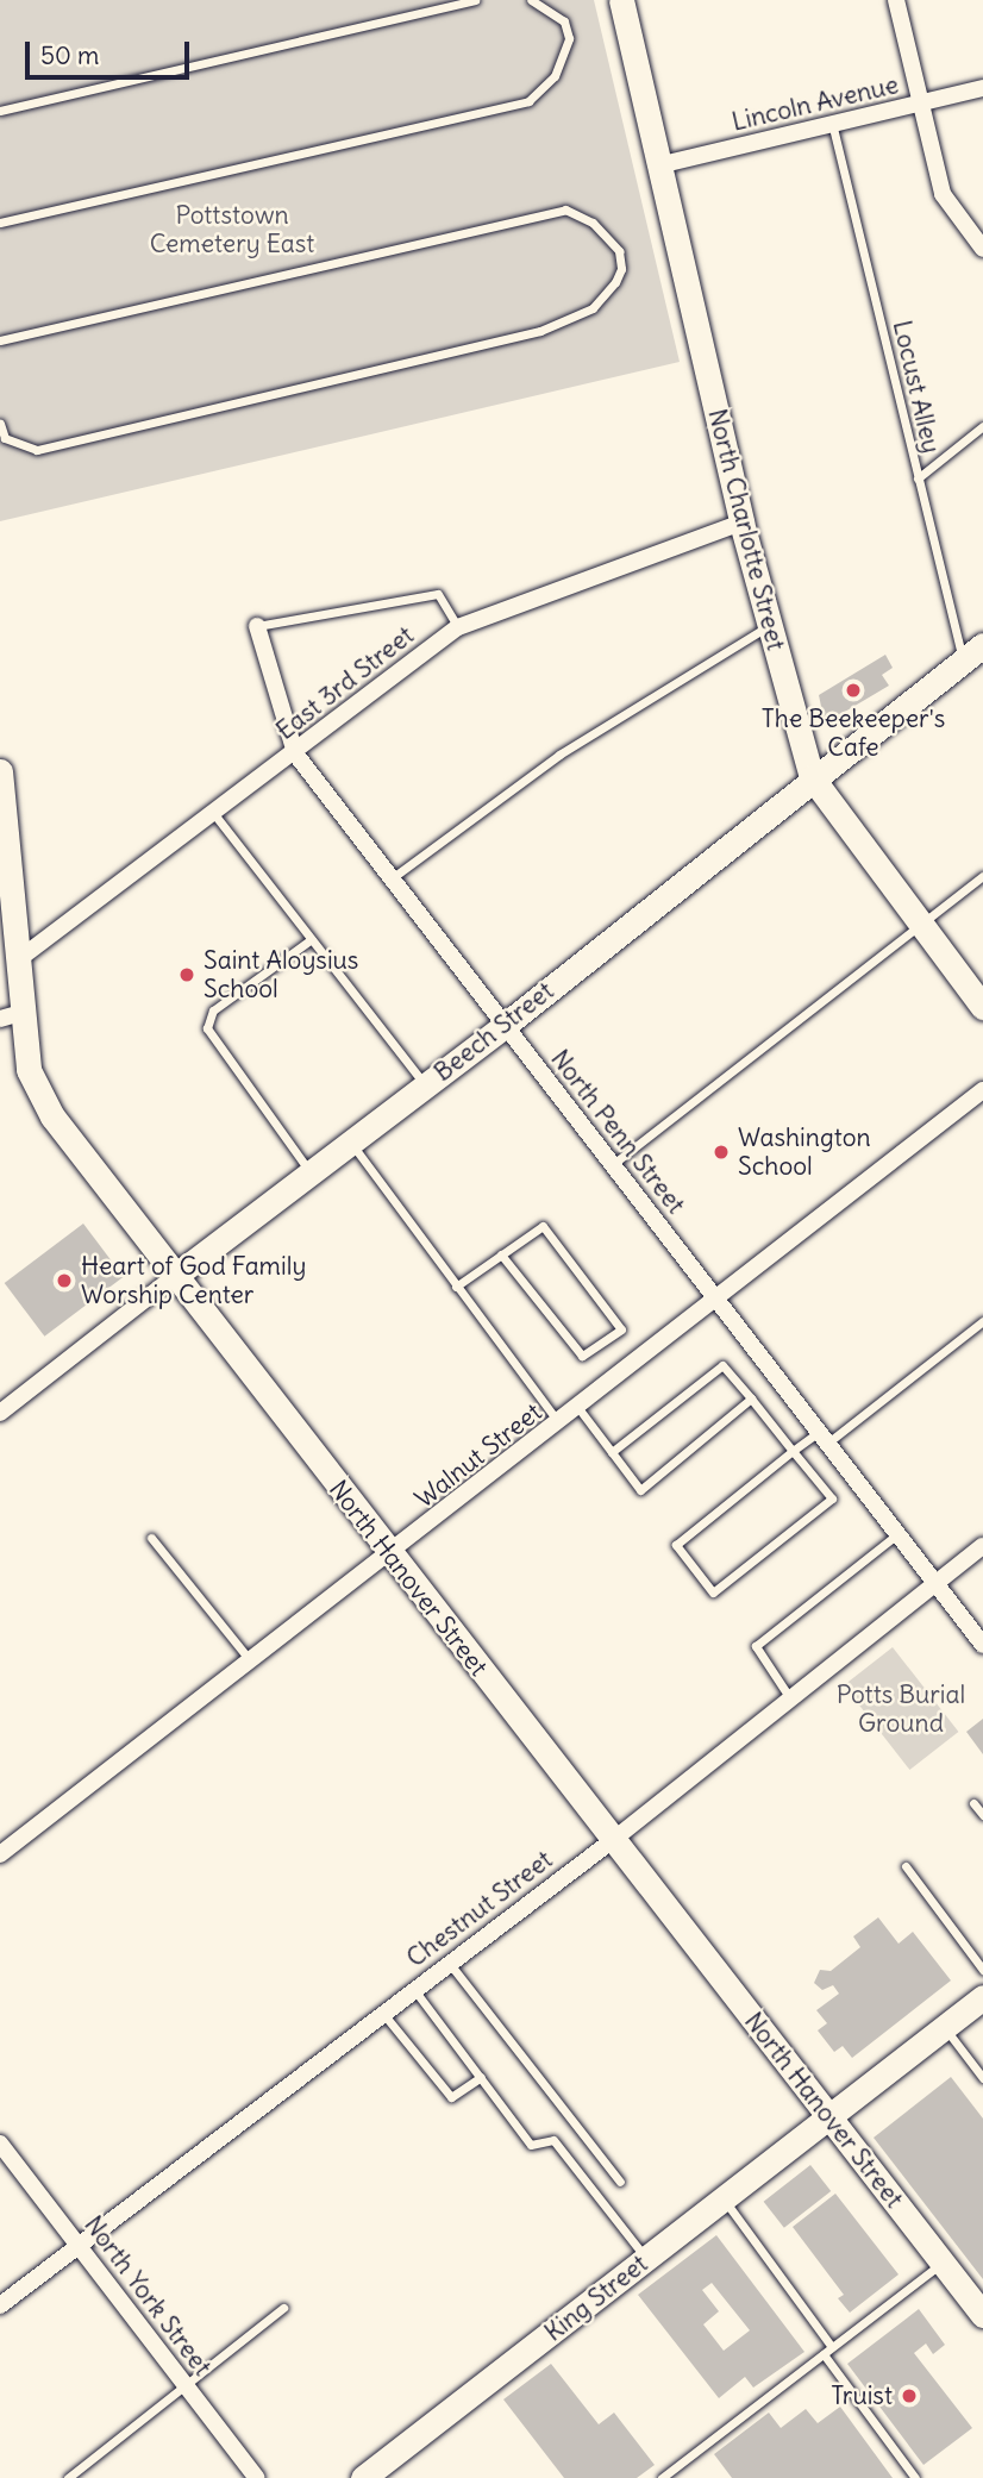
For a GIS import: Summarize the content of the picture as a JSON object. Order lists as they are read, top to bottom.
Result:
{
  "streets": {
    "street": [
      "Lincoln Avenue",
      "North Charlotte Street",
      "East 3rd Street",
      "Beech Street",
      "North Penn Street",
      "Walnut Street",
      "North Hanover Street",
      "Chestnut Street",
      "North York Street",
      "King Street"
    ],
    "lane": ["Locust Alley"]
  },
  "crossings": [
    ["Lincoln Avenue", "Locust Alley"],
    ["Lincoln Avenue", "North Charlotte Street"],
    ["Locust Alley", "Beech Street"],
    ["North Charlotte Street", "East 3rd Street"],
    ["North Charlotte Street", "Beech Street"],
    ["East 3rd Street", "North Penn Street"],
    ["East 3rd Street", "North Hanover Street"],
    ["Beech Street", "North Penn Street"],
    ["Beech Street", "North Hanover Street"],
    ["North Penn Street", "Walnut Street"],
    ["North Penn Street", "Chestnut Street"],
    ["Walnut Street", "North Hanover Street"],
    ["North Hanover Street", "Chestnut Street"],
    ["North Hanover Street", "King Street"],
    ["Chestnut Street", "North York Street"]
  ],
  "parks": ["Pottstown Cemetery East", "Potts Burial Ground"],
  "places": [
    "The Beekeeper's Cafe",
    "Saint Aloysius School",
    "Washington School",
    "Heart of God Family Worship Center",
    "Truist"
  ],
  "scale_bar": "50 m"
}
